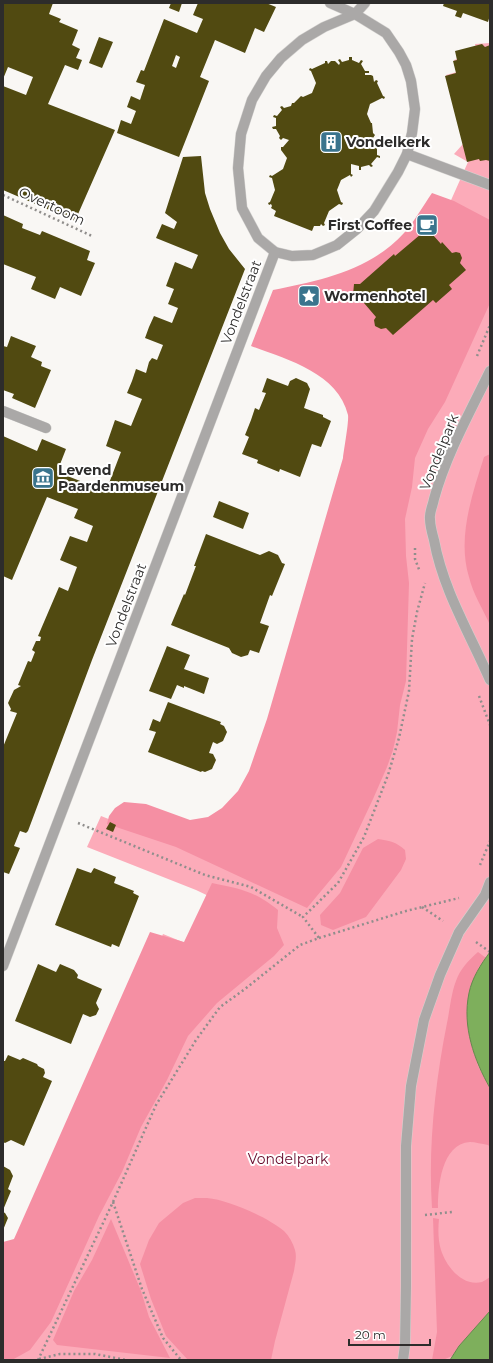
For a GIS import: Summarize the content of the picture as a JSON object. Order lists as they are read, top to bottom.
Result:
{
  "streets": {
    "street": ["Vondelstraat", "Vondelpark"],
    "path": ["Overtoom"]
  },
  "parks": ["Vondelpark"],
  "places": {
    "building": ["Vondelkerk"],
    "cafe": ["First Coffee"],
    "place": ["Wormenhotel"],
    "museum": ["Levend Paardenmuseum"]
  },
  "scale_bar": "20 m"
}
